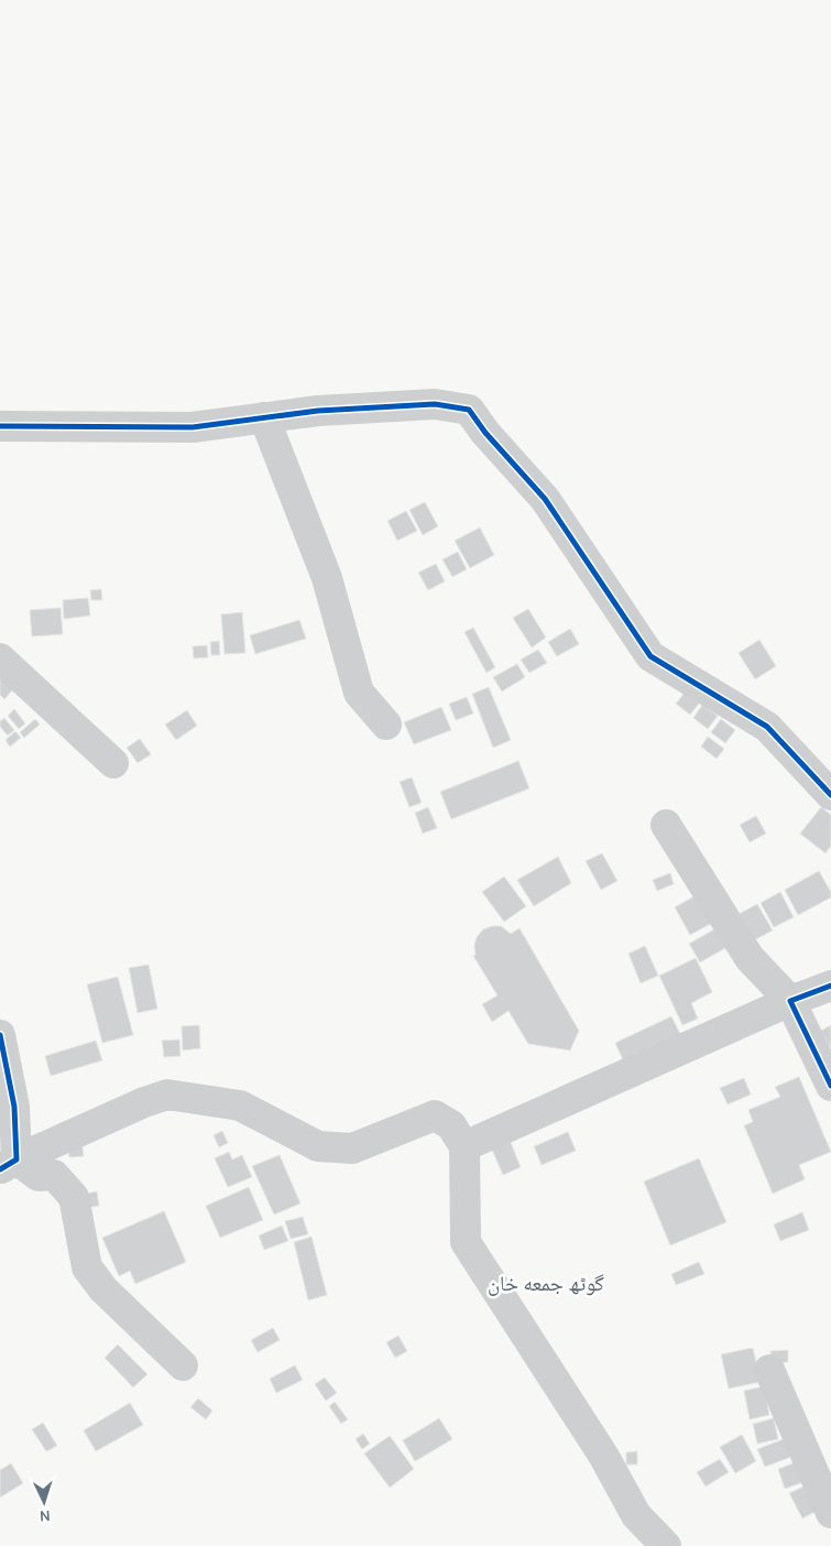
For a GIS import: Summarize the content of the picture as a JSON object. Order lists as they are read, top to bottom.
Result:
{
  "districts": ["گوٹھ جمعه خان"],
  "north": "bottom"
}
